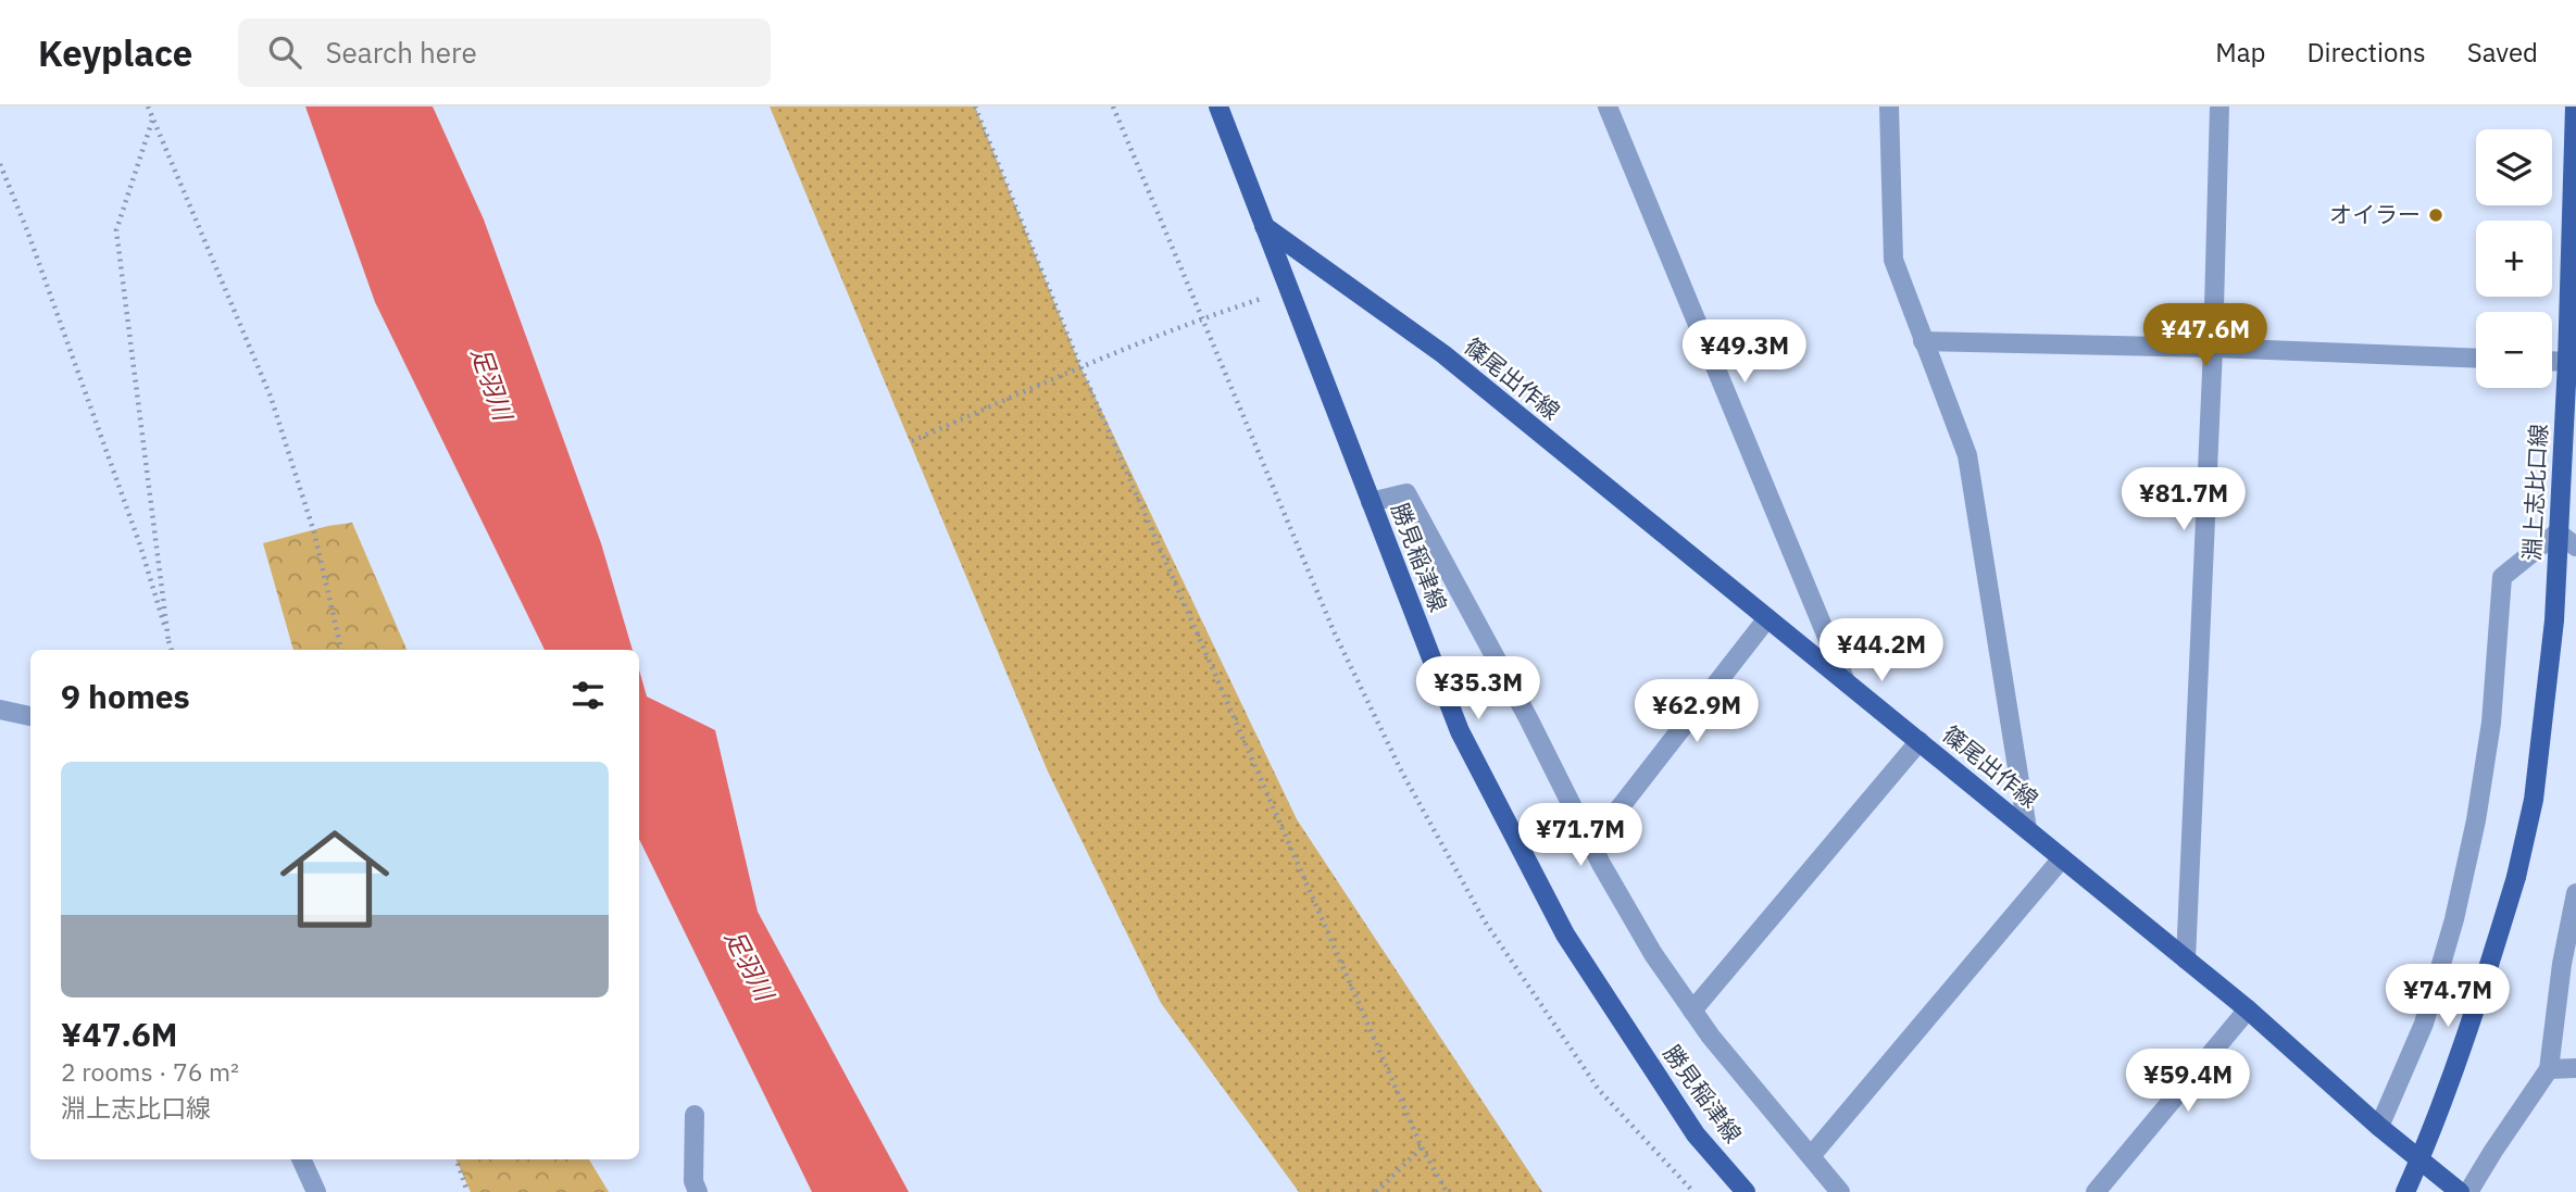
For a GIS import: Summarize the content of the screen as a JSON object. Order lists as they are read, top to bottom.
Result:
{
  "streets": {
    "main road": ["篠尾出作線", "淵上志比口線", "勝見稲津線"]
  },
  "crossings": [
    ["篠尾出作線", "勝見稲津線"]
  ],
  "water": ["足羽川"],
  "places": ["オイラー"],
  "page": {
    "header": "Keyplace",
    "search": "Search here",
    "nav": ["Map", "Directions", "Saved"],
    "map_buttons": ["+", "−"],
    "price": [
      "¥47.6M",
      "¥49.3M",
      "¥81.7M",
      "¥44.2M",
      "¥35.3M",
      "¥62.9M",
      "¥71.7M",
      "¥74.7M",
      "¥59.4M"
    ],
    "heading": "9 homes",
    "list": [
      {
        "name": "¥47.6M",
        "note": "2 rooms · 76 m² · 淵上志比口線"
      }
    ]
  }
}
